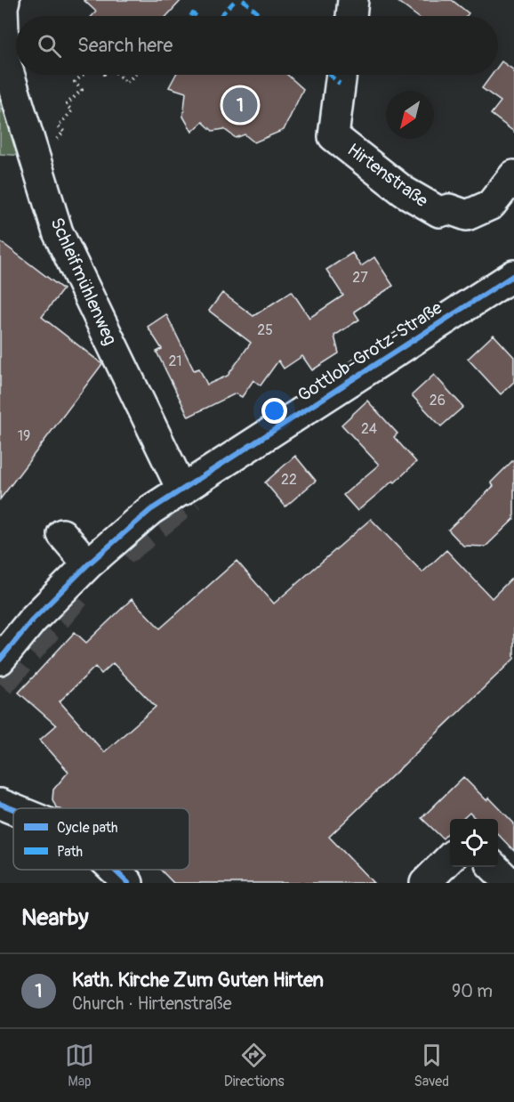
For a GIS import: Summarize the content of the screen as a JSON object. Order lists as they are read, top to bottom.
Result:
{
  "streets": {
    "street": ["Hirtenstraße", "Schleifmühlenweg", "Gottlob-Grotz-Straße"]
  },
  "crossings": [
    ["Schleifmühlenweg", "Gottlob-Grotz-Straße"]
  ],
  "house_numbers": [
    "27",
    "25",
    "21",
    "26",
    "24",
    "19",
    "22"
  ],
  "legend": ["Cycle path", "Path"],
  "north": "bottom left",
  "page": {
    "search": "Search here",
    "pins": "1",
    "heading": "Nearby",
    "list": [
      {
        "mark": "1",
        "name": "Kath. Kirche Zum Guten Hirten",
        "note": "Church · Hirtenstraße",
        "value": "90 m"
      }
    ],
    "nav": ["Map", "Directions", "Saved"]
  }
}
